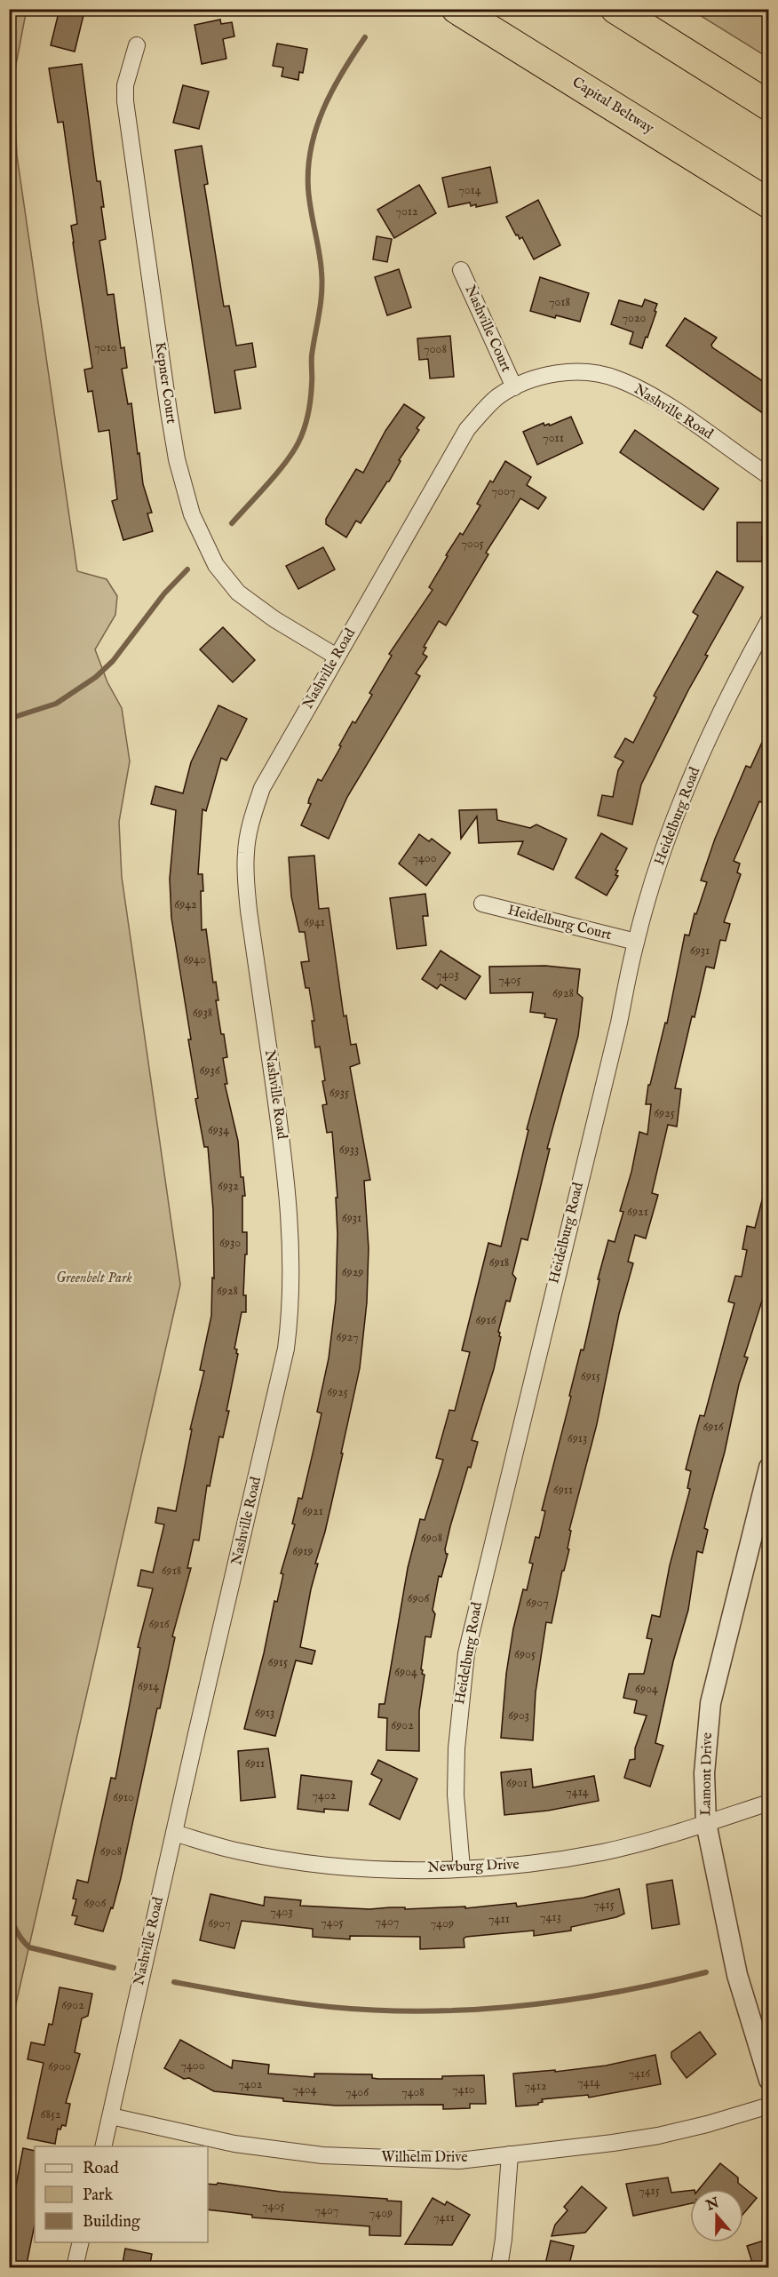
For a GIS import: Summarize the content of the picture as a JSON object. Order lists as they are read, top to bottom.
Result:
{
  "streets": {
    "highway": ["Capital Beltway"],
    "street": [
      "Nashville Court",
      "Kepner Court",
      "Nashville Road",
      "Heidelburg Road",
      "Heidelburg Court",
      "Lamont Drive",
      "Newburg Drive",
      "Wilhelm Drive"
    ]
  },
  "crossings": [
    ["Nashville Court", "Nashville Road"],
    ["Kepner Court", "Nashville Road"],
    ["Nashville Road", "Newburg Drive"],
    ["Nashville Road", "Wilhelm Drive"],
    ["Heidelburg Road", "Heidelburg Court"],
    ["Heidelburg Road", "Newburg Drive"],
    ["Lamont Drive", "Newburg Drive"]
  ],
  "parks": ["Greenbelt Park"],
  "house_numbers": [
    "7014",
    "7012",
    "7018",
    "7020",
    "7010",
    "7008",
    "7011",
    "7007",
    "7005",
    "7400",
    "6942",
    "6941",
    "6931",
    "6940",
    "7403",
    "7405",
    "6928",
    "6938",
    "6936",
    "6935",
    "6925",
    "6934",
    "6933",
    "6932",
    "6921",
    "6931",
    "6930",
    "6918",
    "6929",
    "6928",
    "6916",
    "6927",
    "6915",
    "6925",
    "6916",
    "6913",
    "6911",
    "6921",
    "6908",
    "6919",
    "6918",
    "6906",
    "6907",
    "6916",
    "6905",
    "6915",
    "6904",
    "6914",
    "6904",
    "6913",
    "6903",
    "6902",
    "6911",
    "6901",
    "7414",
    "7402",
    "6910",
    "6908",
    "6906",
    "7415",
    "7403",
    "7413",
    "7411",
    "7407",
    "7405",
    "6907",
    "7409",
    "6902",
    "7400",
    "6900",
    "7416",
    "7414",
    "7402",
    "7412",
    "7404",
    "7410",
    "7406",
    "7408",
    "6852",
    "7415",
    "7405",
    "7407",
    "7409",
    "7411"
  ],
  "legend": ["Road", "Park", "Building"],
  "north": "top"
}
